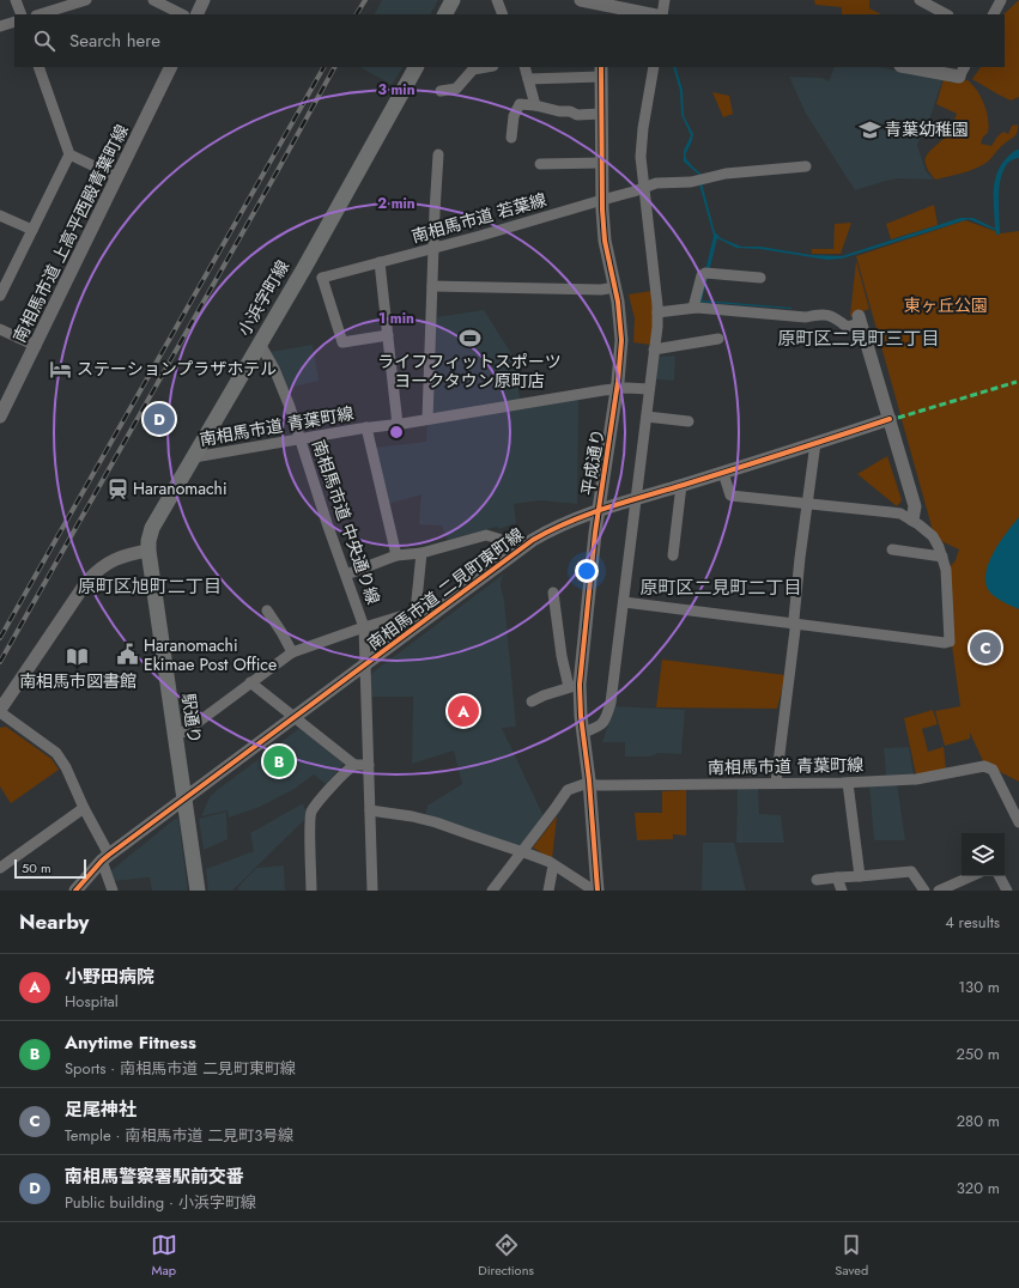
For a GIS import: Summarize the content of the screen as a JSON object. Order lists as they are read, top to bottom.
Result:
{
  "streets": {
    "main road": ["小浜字町線", "駅通り"],
    "street": [
      "南相馬市道 若葉線",
      "南相馬市道 上高平西殿青葉町線",
      "南相馬市道 青葉町線",
      "平成通り",
      "南相馬市道 中央通り線",
      "南相馬市道 二見町東町線"
    ]
  },
  "crossings": [
    ["南相馬市道 若葉線", "平成通り"],
    ["小浜字町線", "南相馬市道 青葉町線"],
    ["小浜字町線", "南相馬市道 中央通り線"],
    ["小浜字町線", "駅通り"],
    ["南相馬市道 青葉町線", "平成通り"],
    ["南相馬市道 青葉町線", "南相馬市道 中央通り線"],
    ["平成通り", "南相馬市道 二見町東町線"],
    ["南相馬市道 中央通り線", "南相馬市道 二見町東町線"],
    ["南相馬市道 二見町東町線", "駅通り"]
  ],
  "districts": ["原町区二見町三丁目", "原町区旭町二丁目", "原町区二見町二丁目"],
  "parks": ["東ヶ丘公園"],
  "places": {
    "school or university": ["青葉幼稚園"],
    "sports": ["ライフフィットスポーツ ヨークタウン原町店"],
    "hotel": ["ステーションプラザホテル"],
    "station": ["Haranomachi"],
    "public building": ["Haranomachi Ekimae Post Office"],
    "library": ["南相馬市図書館"]
  },
  "scale_bar": "50 m",
  "page": {
    "search": "Search here",
    "pins": [
      "D",
      "C",
      "A",
      "B"
    ],
    "scale": "50 m",
    "heading": ["Nearby", "4 results"],
    "list": [
      {
        "mark": "A",
        "name": "小野田病院",
        "note": "Hospital",
        "value": "130 m"
      },
      {
        "mark": "B",
        "name": "Anytime Fitness",
        "note": "Sports · 南相馬市道 二見町東町線",
        "value": "250 m"
      },
      {
        "mark": "C",
        "name": "足尾神社",
        "note": "Temple · 南相馬市道 二見町3号線",
        "value": "280 m"
      },
      {
        "mark": "D",
        "name": "南相馬警察署駅前交番",
        "note": "Public building · 小浜字町線",
        "value": "320 m"
      }
    ],
    "nav": ["Map", "Directions", "Saved"]
  },
  "rings": ["3 min", "2 min", "1 min"]
}
